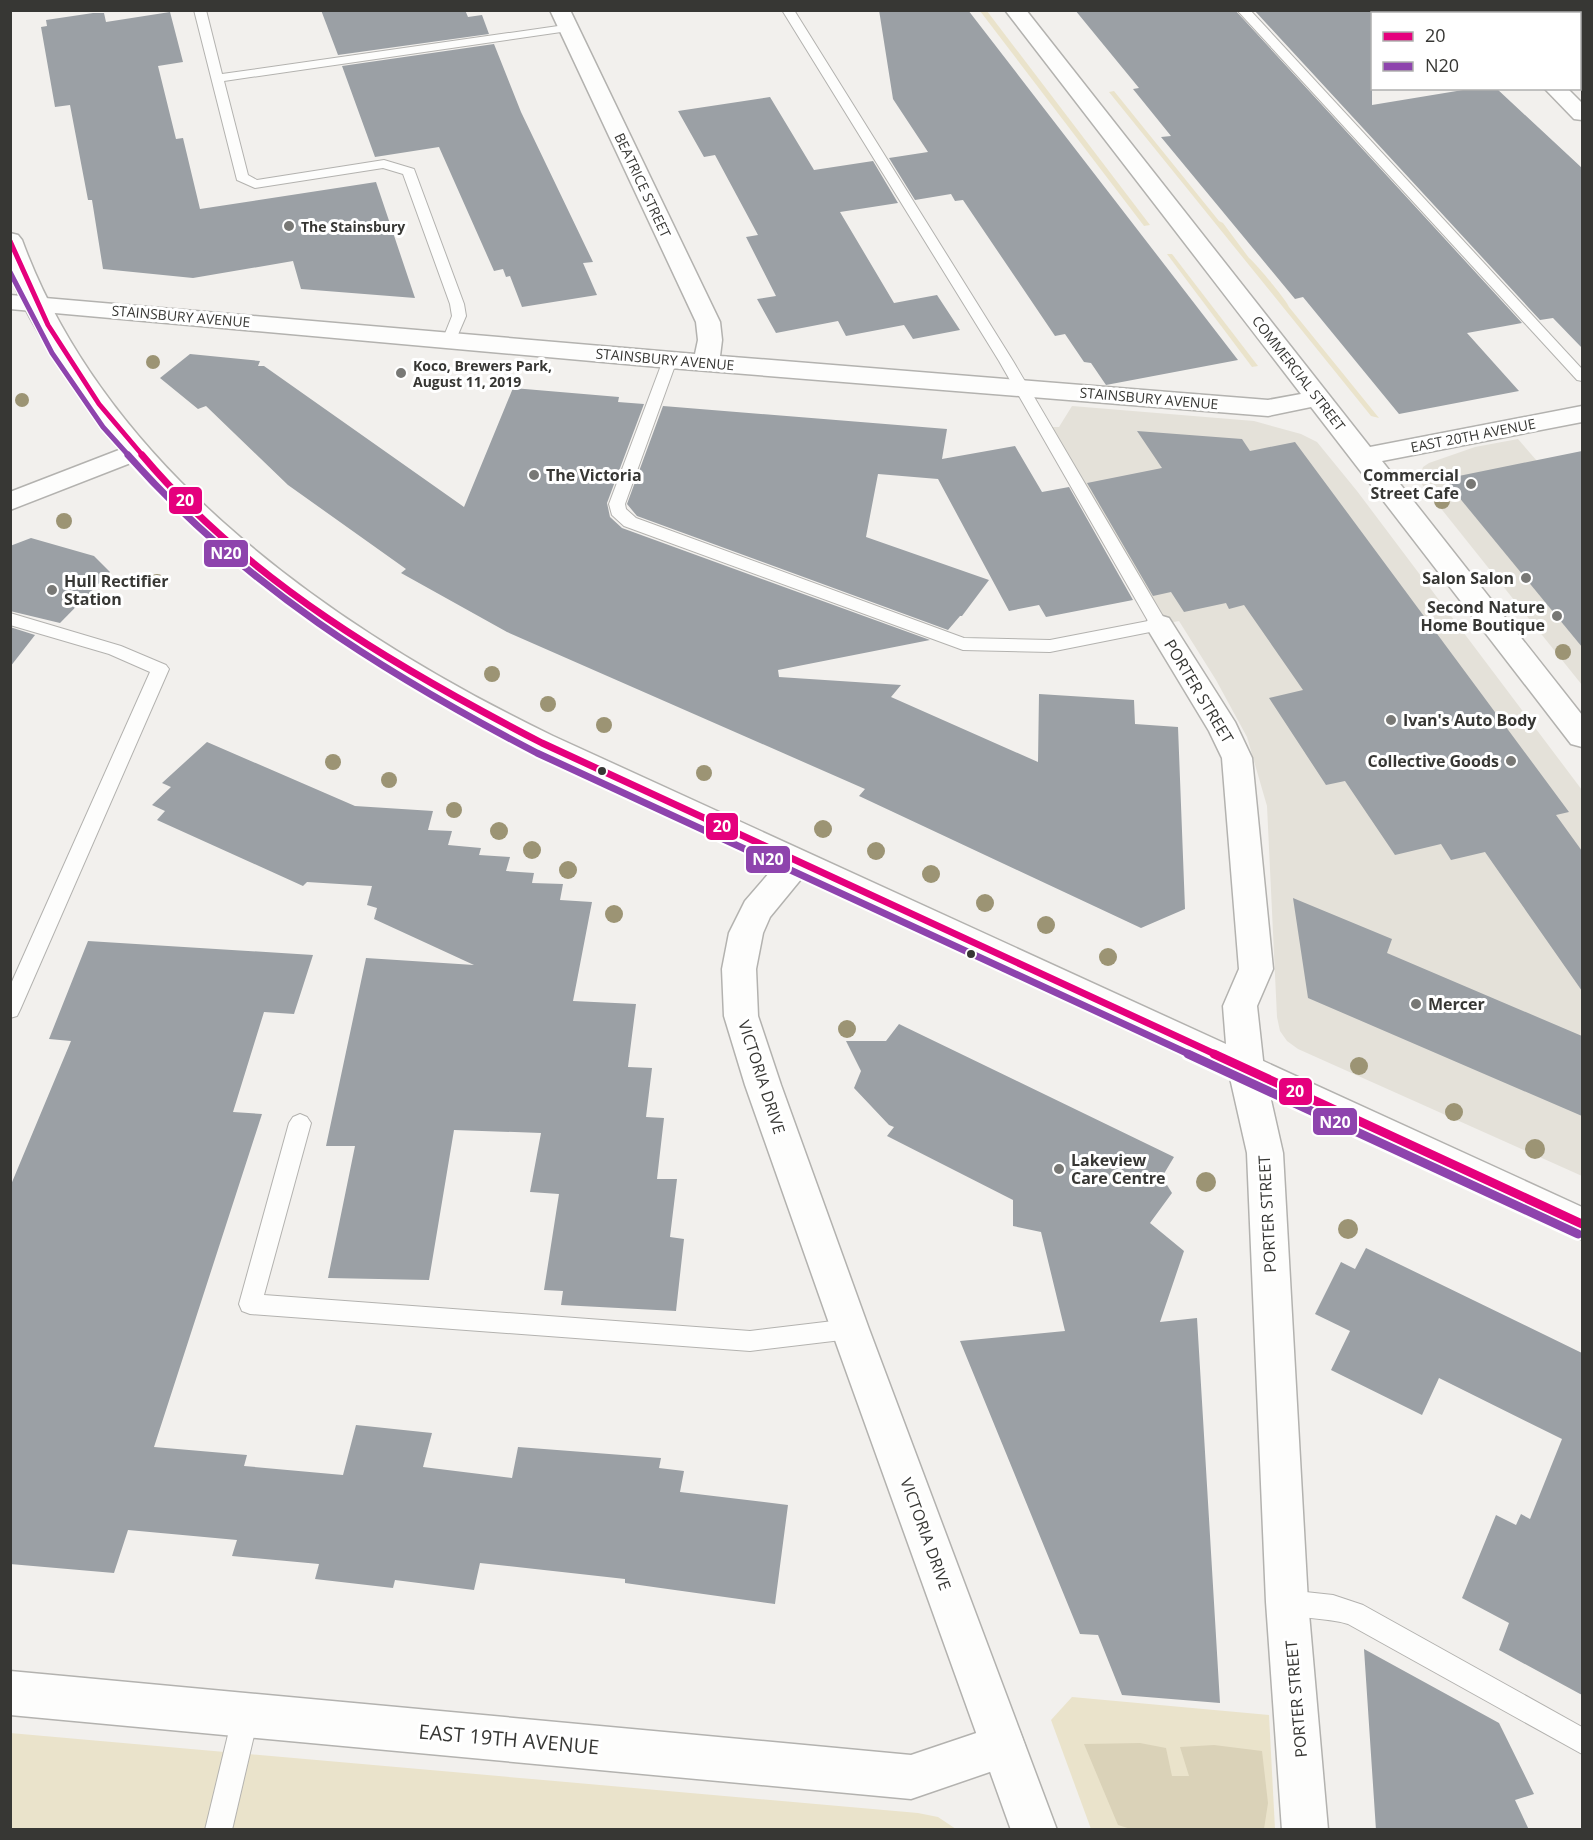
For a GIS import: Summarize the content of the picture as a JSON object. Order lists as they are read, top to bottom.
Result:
{
  "streets": {
    "street": [
      "BEATRICE STREET",
      "STAINSBURY AVENUE",
      "COMMERCIAL STREET",
      "EAST 20TH AVENUE",
      "PORTER STREET",
      "VICTORIA DRIVE",
      "EAST 19TH AVENUE"
    ]
  },
  "crossings": [
    ["BEATRICE STREET", "STAINSBURY AVENUE"],
    ["STAINSBURY AVENUE", "COMMERCIAL STREET"],
    ["COMMERCIAL STREET", "EAST 20TH AVENUE"],
    ["VICTORIA DRIVE", "EAST 19TH AVENUE"]
  ],
  "places": [
    "The Stainsbury",
    "Koco, Brewers Park, August 11, 2019",
    "The Victoria",
    "Commercial Street Cafe",
    "Salon Salon",
    "Hull Rectifier Station",
    "Second Nature Home Boutique",
    "Ivan's Auto Body",
    "Collective Goods",
    "Mercer",
    "Lakeview Care Centre"
  ],
  "lines": ["transit line 20", "transit line N20"],
  "legend": ["20", "N20"]
}
